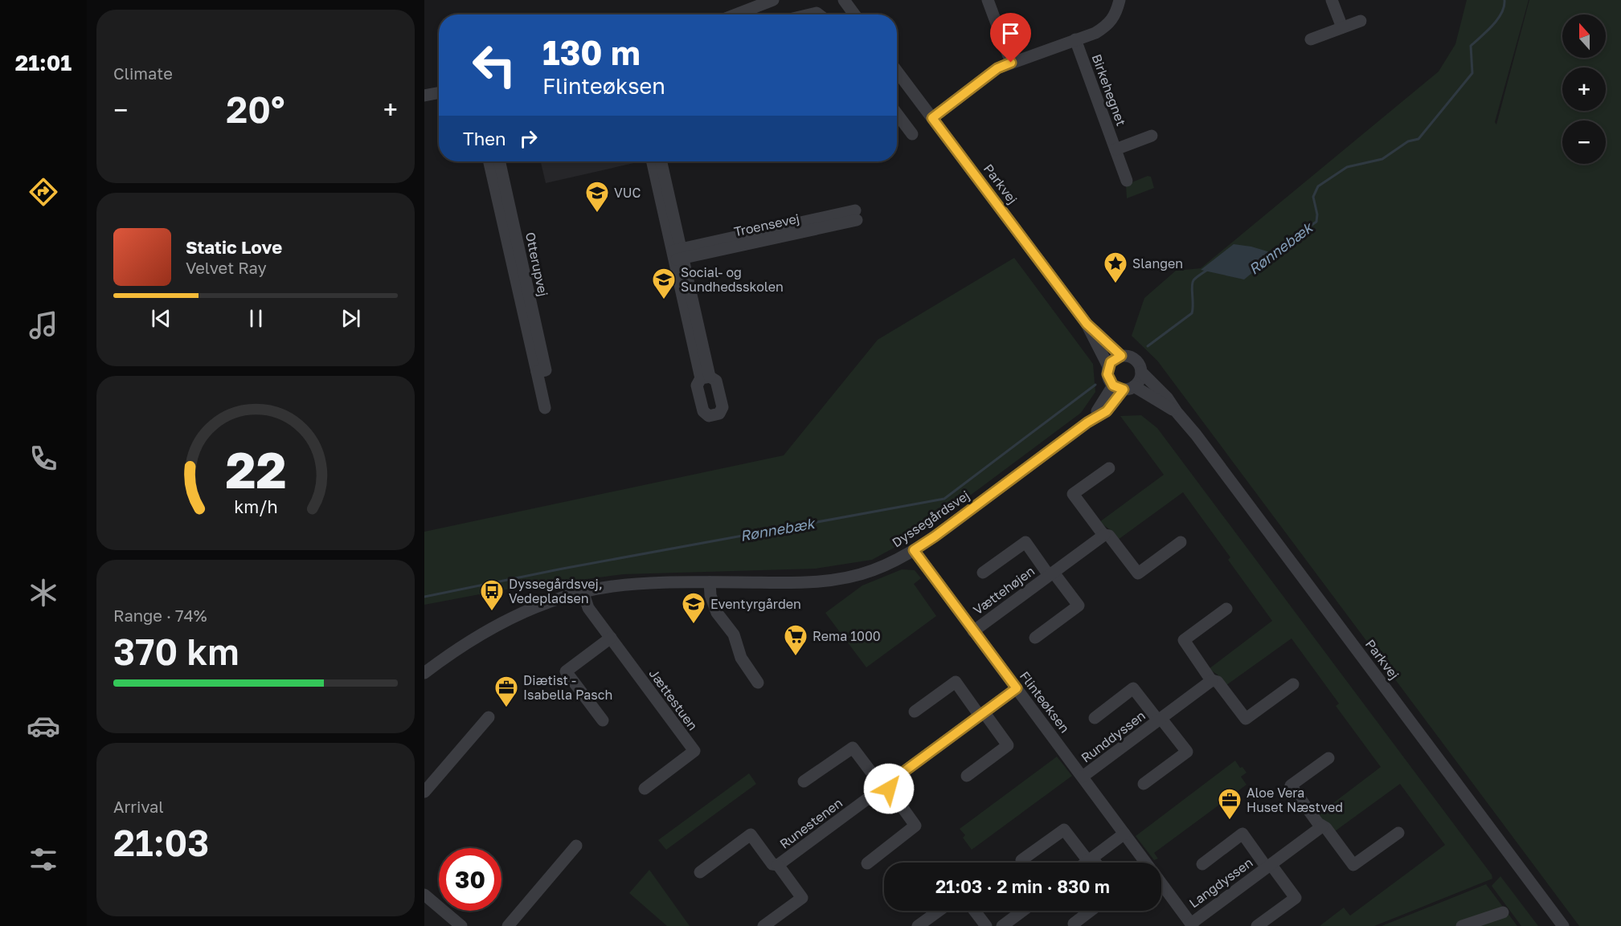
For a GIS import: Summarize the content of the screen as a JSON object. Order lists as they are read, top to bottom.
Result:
{
  "streets": {
    "street": [
      "Birkehegnet",
      "Parkvej",
      "Troensevej",
      "Otterupvej",
      "Dyssegårdsvej",
      "Vættehøjen",
      "Jættestuen",
      "Flinteøksen",
      "Runddyssen",
      "Runestenen",
      "Langdyssen"
    ]
  },
  "crossings": [
    ["Parkvej", "Dyssegårdsvej"],
    ["Dyssegårdsvej", "Jættestuen"],
    ["Dyssegårdsvej", "Flinteøksen"],
    ["Vættehøjen", "Flinteøksen"],
    ["Flinteøksen", "Runddyssen"],
    ["Flinteøksen", "Runestenen"],
    ["Flinteøksen", "Langdyssen"]
  ],
  "water": ["Rønnebæk"],
  "places": {
    "school or university": ["VUC", "Social- og Sundhedsskolen", "Eventyrgården"],
    "place": ["Slangen"],
    "bus stop": ["Dyssegårdsvej, Vedepladsen"],
    "supermarket": ["Rema 1000"],
    "office": ["Diætist - Isabella Pasch", "Aloe Vera Huset Næstved"]
  },
  "north": "top",
  "page": {
    "tabs": "21:01",
    "tile": [
      "Climate",
      ["Range · 74%", "370 km"],
      ["Arrival", "21:03"]
    ],
    "map_buttons": ["+", "−"],
    "turn": ["130 m", "Flinteøksen"],
    "heat": ["−", "20°", "+"],
    "then": "Then",
    "song": ["Static Love", "Velvet Ray"],
    "limit": "30",
    "trip": "21:03 · 2 min · 830 m",
    "gauge": ["22", "km/h"]
  }
}
